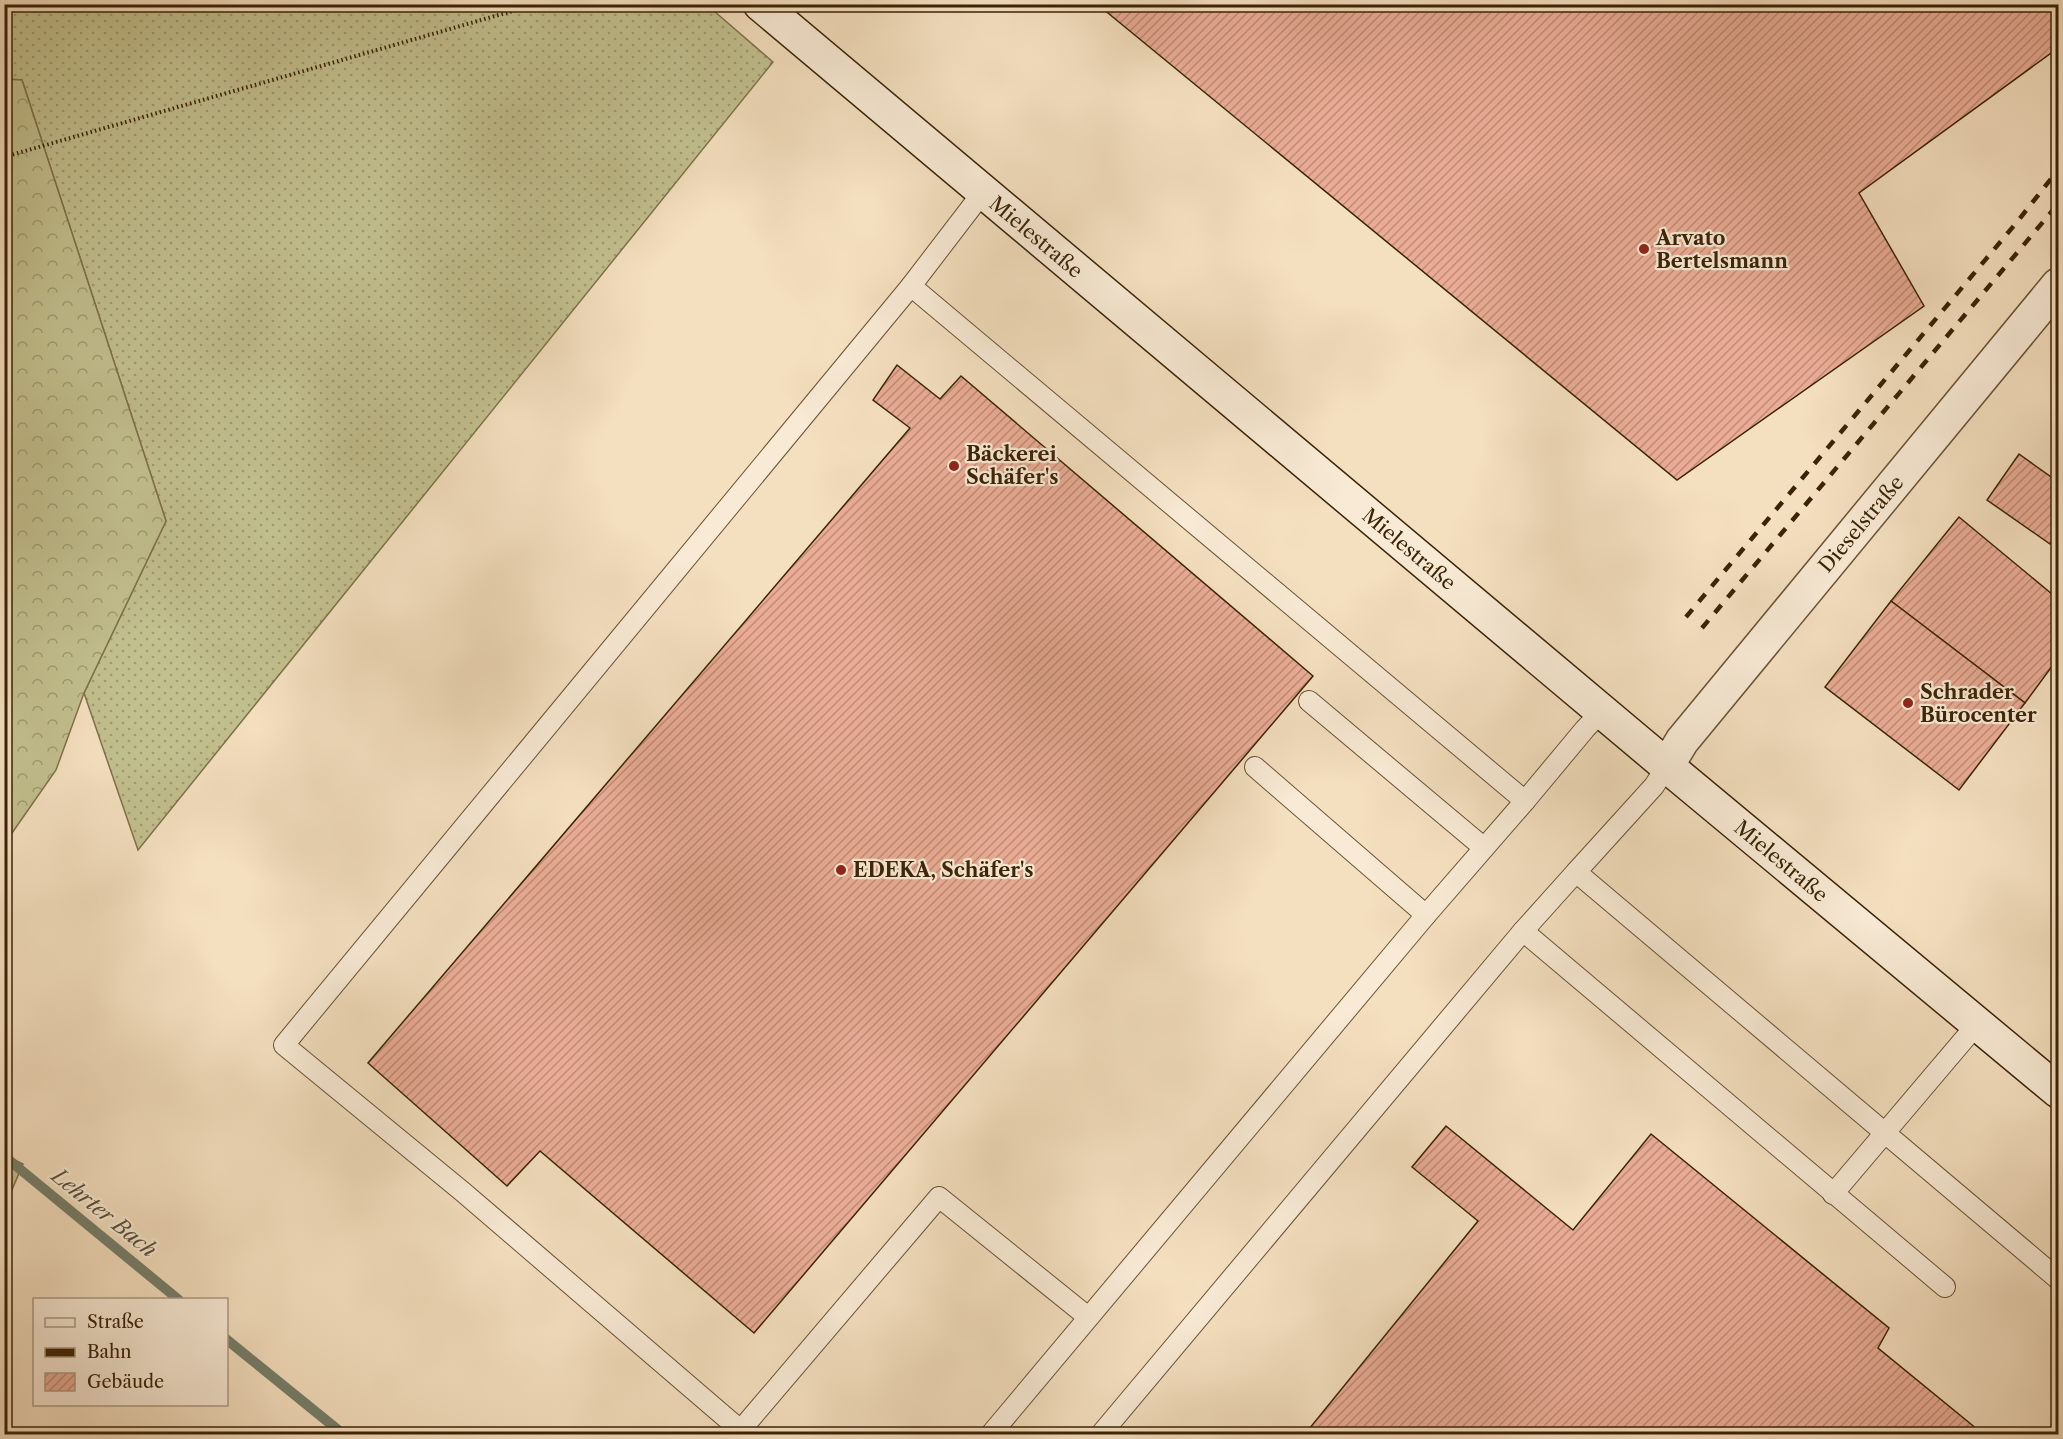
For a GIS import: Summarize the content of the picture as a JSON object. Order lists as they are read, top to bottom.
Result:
{
  "streets": {
    "street": ["Mielestraße", "Dieselstraße"]
  },
  "crossings": [
    ["Mielestraße", "Dieselstraße"]
  ],
  "water": ["Lehrter Bach"],
  "places": [
    "Arvato Bertelsmann",
    "Bäckerei Schäfer's",
    "Schrader Bürocenter",
    "EDEKA, Schäfer's"
  ],
  "legend": ["Straße", "Bahn", "Gebäude"]
}
